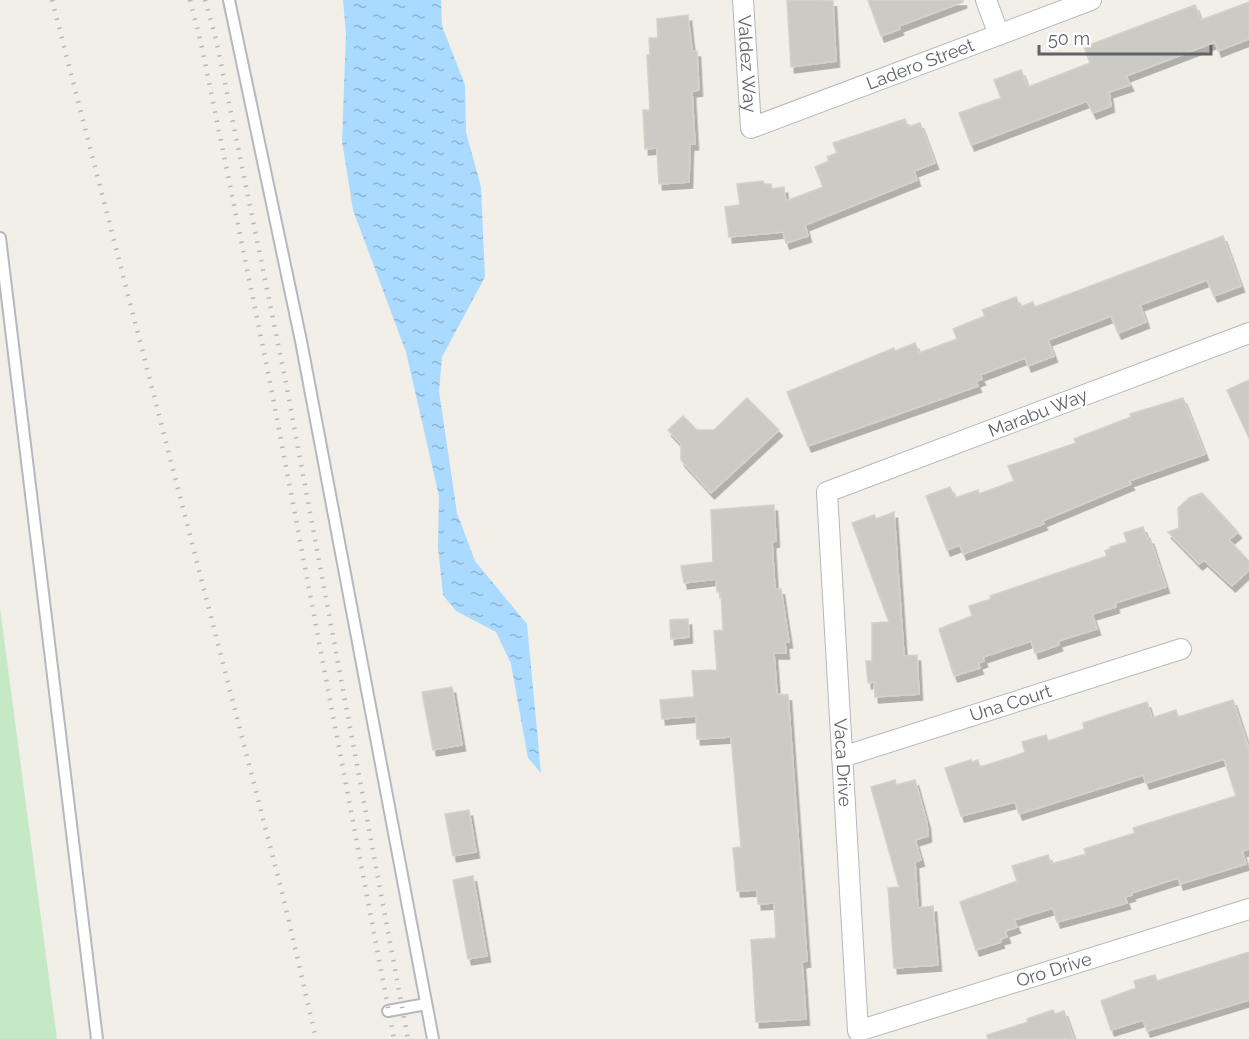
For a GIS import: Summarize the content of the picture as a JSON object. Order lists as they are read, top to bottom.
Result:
{
  "streets": {
    "street": [
      "Valdez Way",
      "Ladero Street",
      "Marabu Way",
      "Una Court",
      "Vaca Drive",
      "Oro Drive"
    ]
  },
  "crossings": [
    ["Valdez Way", "Ladero Street"],
    ["Marabu Way", "Vaca Drive"],
    ["Una Court", "Vaca Drive"],
    ["Vaca Drive", "Oro Drive"]
  ],
  "scale_bar": "50 m"
}
